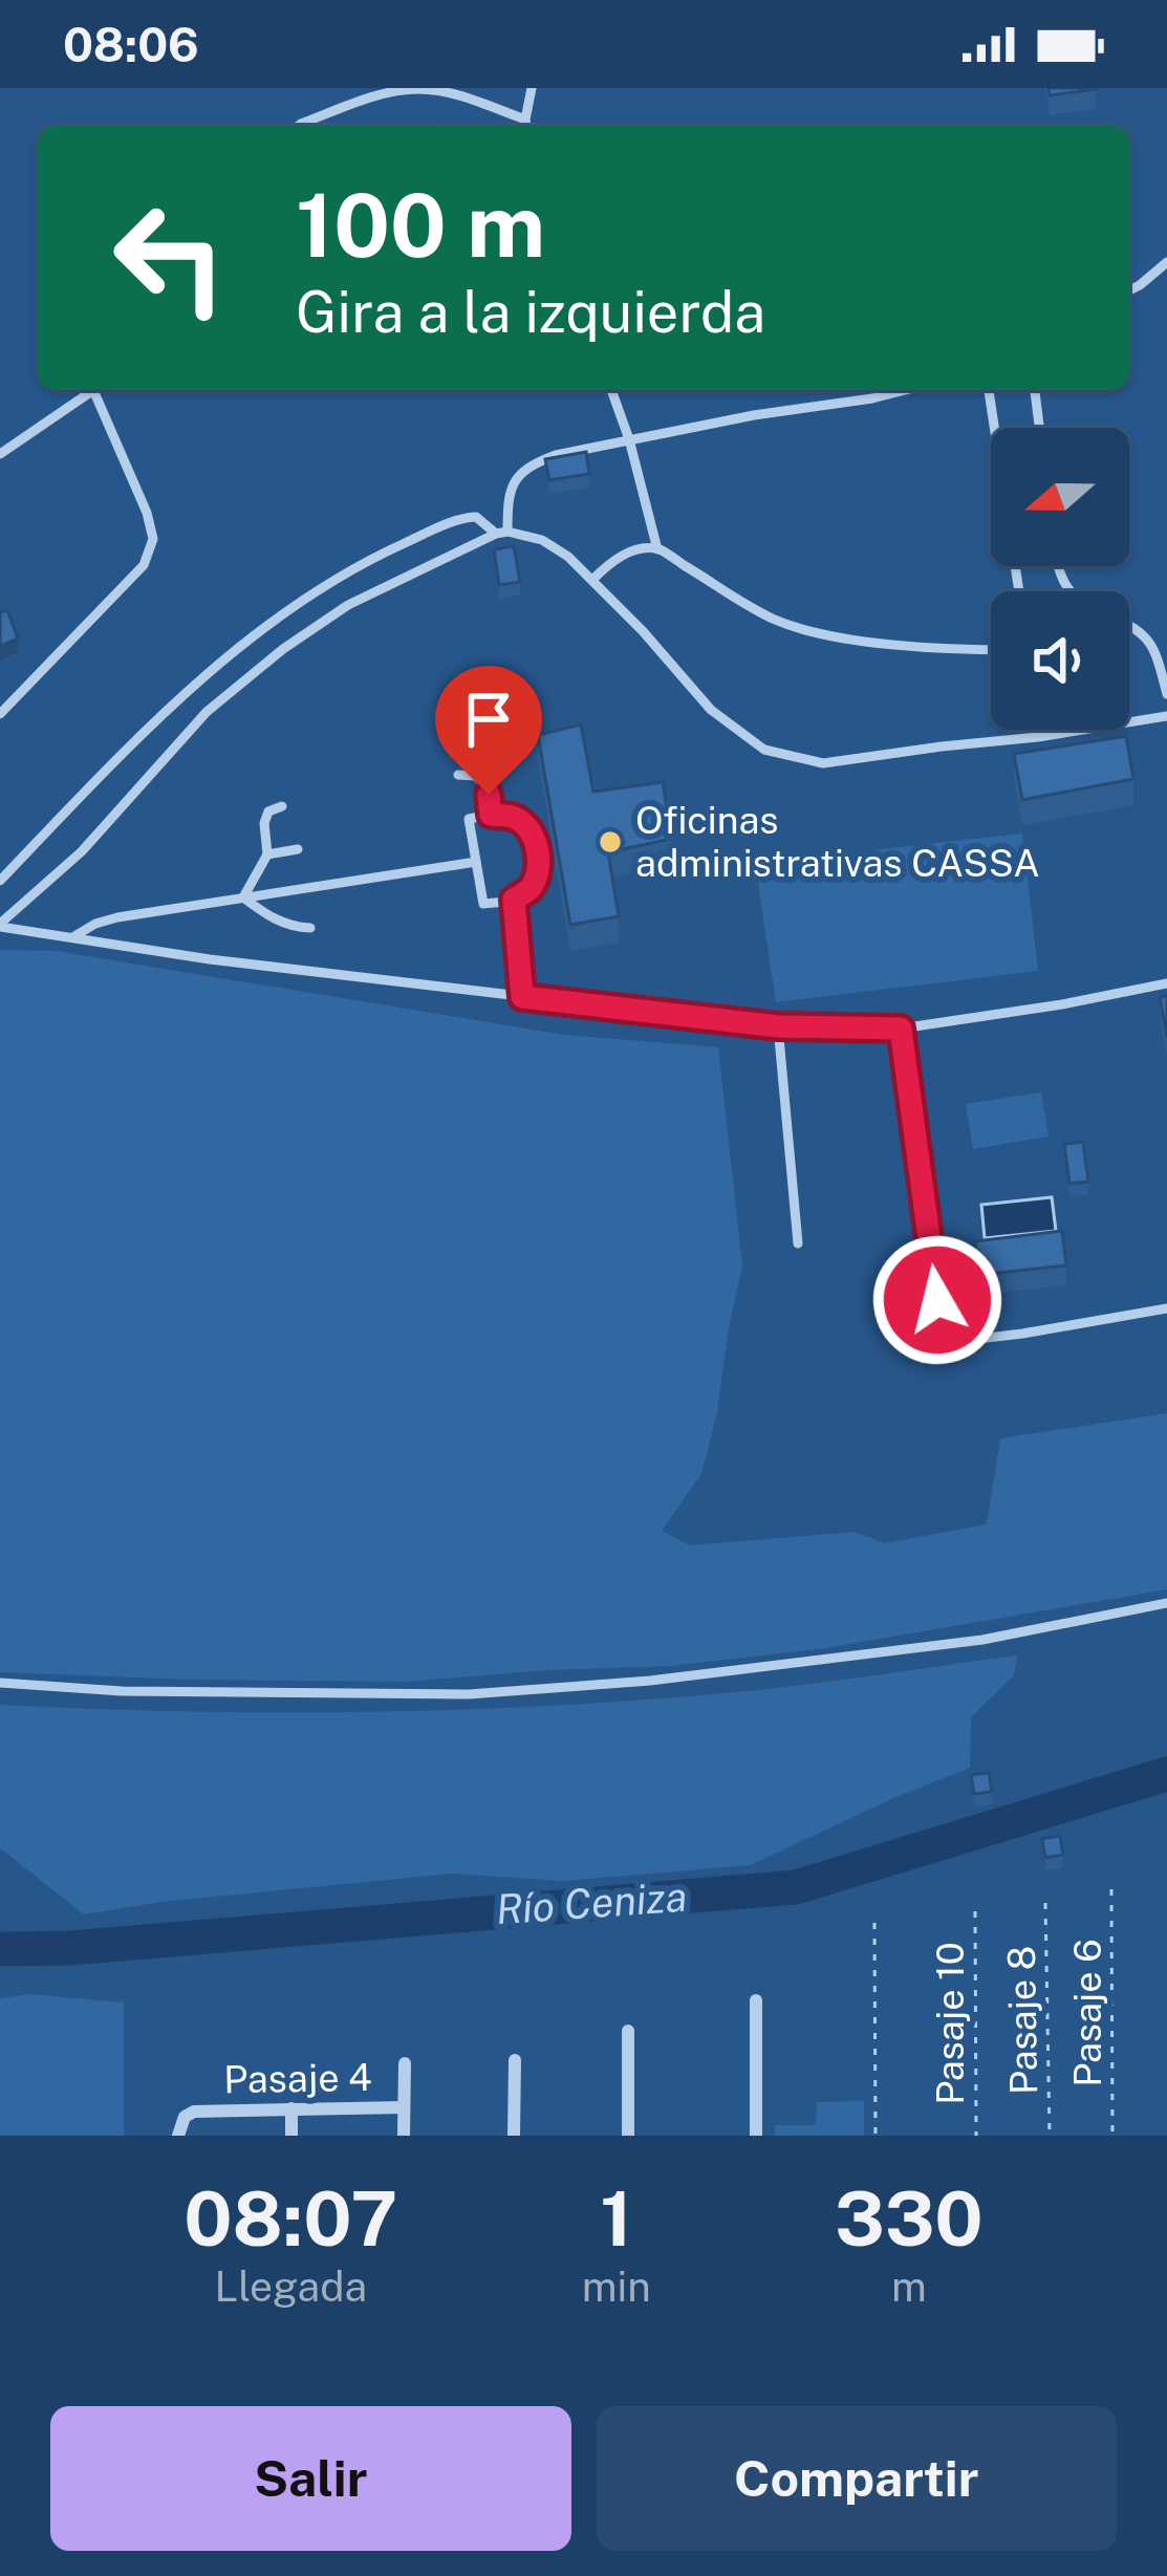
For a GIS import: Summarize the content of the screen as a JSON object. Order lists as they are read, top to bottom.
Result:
{
  "streets": {
    "street": ["Pasaje 4"],
    "path": ["Pasaje 6", "Pasaje 8", "Pasaje 10"]
  },
  "water": ["Río Ceniza"],
  "places": ["Oficinas administrativas CASSA"],
  "north": "left",
  "page": {
    "status": "08:06",
    "turn": ["100 m", "Gira a la izquierda"],
    "eta": [
      "08:07",
      "Llegada",
      "1",
      "min",
      "330",
      "m"
    ],
    "buttons": ["Salir", "Compartir"]
  }
}
